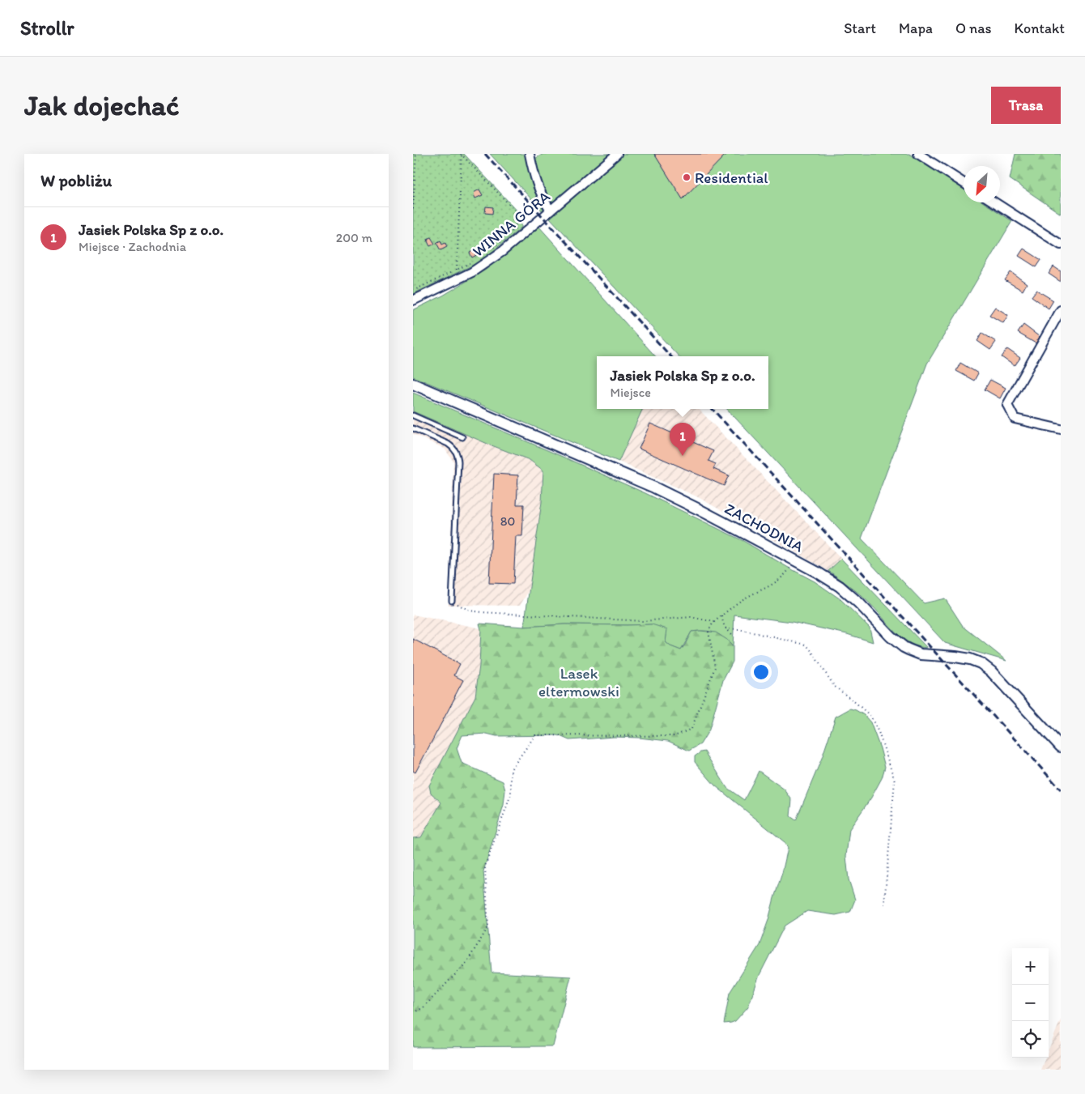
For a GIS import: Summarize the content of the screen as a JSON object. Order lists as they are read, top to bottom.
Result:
{
  "streets": {
    "street": ["WINNA GÓRA", "ZACHODNIA"]
  },
  "parks": ["Lasek eltermowski"],
  "places": ["Residential"],
  "house_numbers": ["80"],
  "north": "bottom left",
  "page": {
    "header": "Strollr",
    "nav": [
      "Start",
      "Mapa",
      "O nas",
      "Kontakt"
    ],
    "buttons": "Trasa",
    "title": "Jak dojechać",
    "heading": "W pobliżu",
    "list": [
      {
        "mark": "1",
        "name": "Jasiek Polska Sp z o.o.",
        "note": "Miejsce · Zachodnia",
        "value": "200 m"
      }
    ],
    "popup": ["Jasiek Polska Sp z o.o.", "Miejsce"],
    "pins": "1",
    "map_buttons": ["+", "−"]
  }
}
